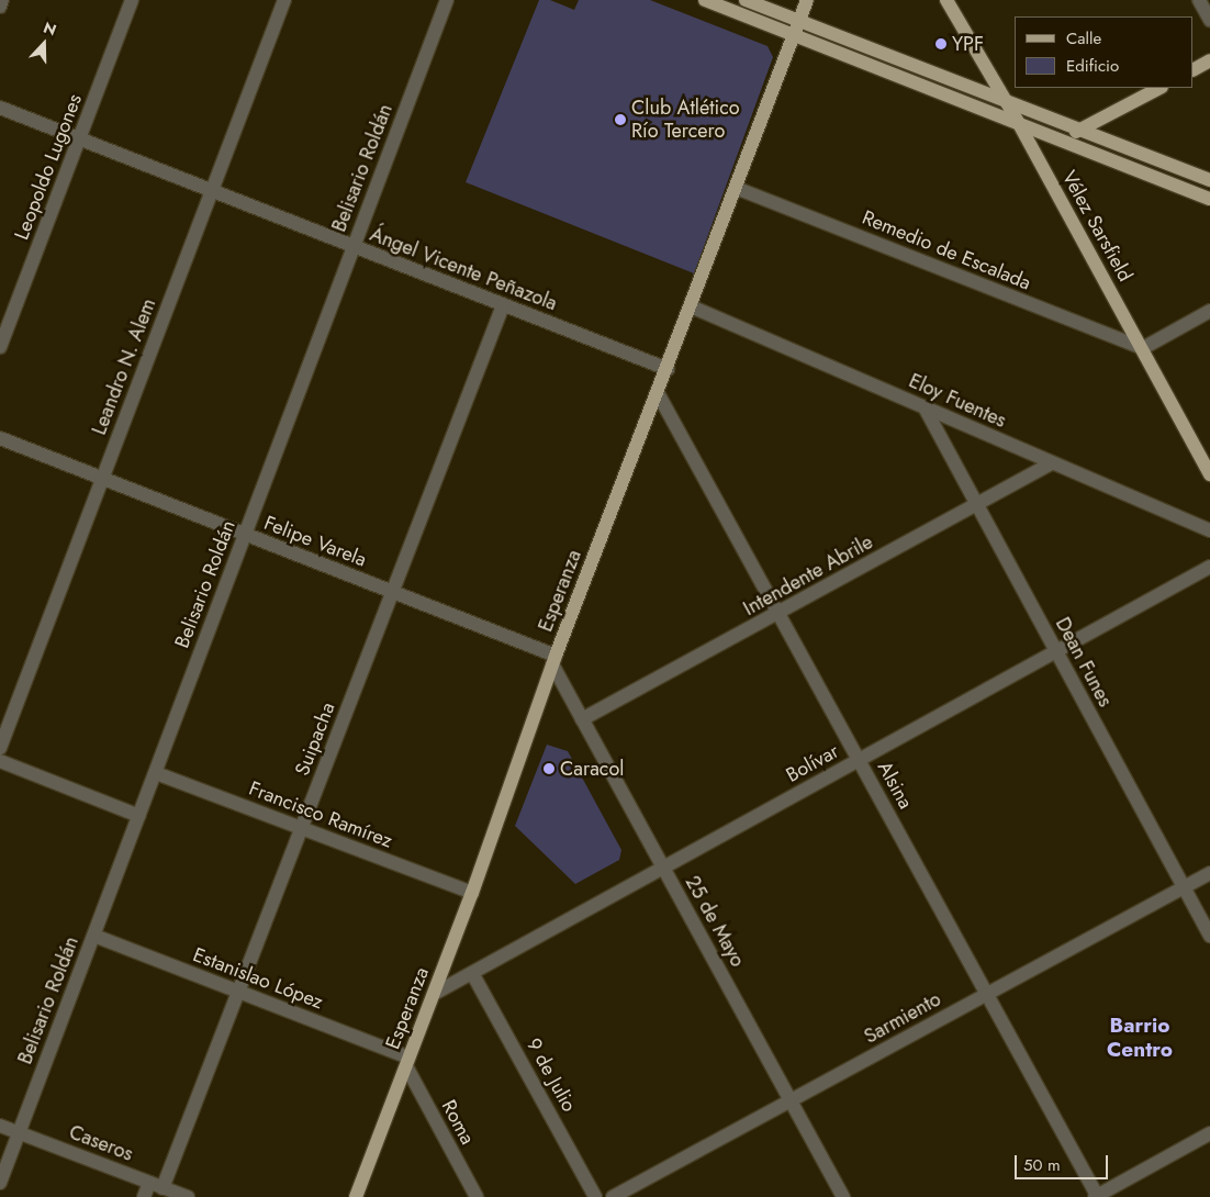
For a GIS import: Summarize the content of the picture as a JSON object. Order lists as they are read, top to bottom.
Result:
{
  "streets": {
    "main road": ["Vélez Sarsfield", "Esperanza"],
    "street": [
      "Leopoldo Lugones",
      "Belisario Roldán",
      "Remedio de Escalada",
      "Ángel Vicente Peñazola",
      "Leandro N. Alem",
      "Eloy Fuentes",
      "Felipe Varela",
      "Intendente Abrile",
      "Dean Funes",
      "Suipacha",
      "Bolívar",
      "Alsina",
      "Francisco Ramírez",
      "25 de Mayo",
      "Estanislao López",
      "Sarmiento",
      "9 de Julio",
      "Roma",
      "Caseros"
    ]
  },
  "crossings": [
    ["Leopoldo Lugones", "Ángel Vicente Peñazola"],
    ["Belisario Roldán", "Ángel Vicente Peñazola"],
    ["Belisario Roldán", "Felipe Varela"],
    ["Belisario Roldán", "Francisco Ramírez"],
    ["Belisario Roldán", "Estanislao López"],
    ["Belisario Roldán", "Caseros"],
    ["Vélez Sarsfield", "Remedio de Escalada"],
    ["Remedio de Escalada", "Esperanza"],
    ["Ángel Vicente Peñazola", "Leandro N. Alem"],
    ["Ángel Vicente Peñazola", "Esperanza"],
    ["Ángel Vicente Peñazola", "Suipacha"],
    ["Leandro N. Alem", "Felipe Varela"],
    ["Eloy Fuentes", "Intendente Abrile"],
    ["Eloy Fuentes", "Esperanza"],
    ["Eloy Fuentes", "Dean Funes"],
    ["Felipe Varela", "Esperanza"],
    ["Felipe Varela", "Suipacha"],
    ["Felipe Varela", "25 de Mayo"],
    ["Intendente Abrile", "Dean Funes"],
    ["Intendente Abrile", "Alsina"],
    ["Intendente Abrile", "25 de Mayo"],
    ["Esperanza", "Bolívar"],
    ["Esperanza", "Alsina"],
    ["Esperanza", "Francisco Ramírez"],
    ["Esperanza", "25 de Mayo"],
    ["Esperanza", "Estanislao López"],
    ["Esperanza", "Roma"],
    ["Dean Funes", "Bolívar"],
    ["Dean Funes", "Sarmiento"],
    ["Suipacha", "Francisco Ramírez"],
    ["Suipacha", "Estanislao López"],
    ["Suipacha", "Caseros"],
    ["Bolívar", "Alsina"],
    ["Bolívar", "25 de Mayo"],
    ["Bolívar", "9 de Julio"],
    ["Alsina", "Sarmiento"],
    ["25 de Mayo", "Sarmiento"],
    ["Estanislao López", "Roma"]
  ],
  "districts": ["Barrio Centro"],
  "places": ["YPF", "Club Atlético Río Tercero", "Caracol"],
  "legend": ["Calle", "Edificio"],
  "scale_bar": "50 m",
  "north": "top"
}
